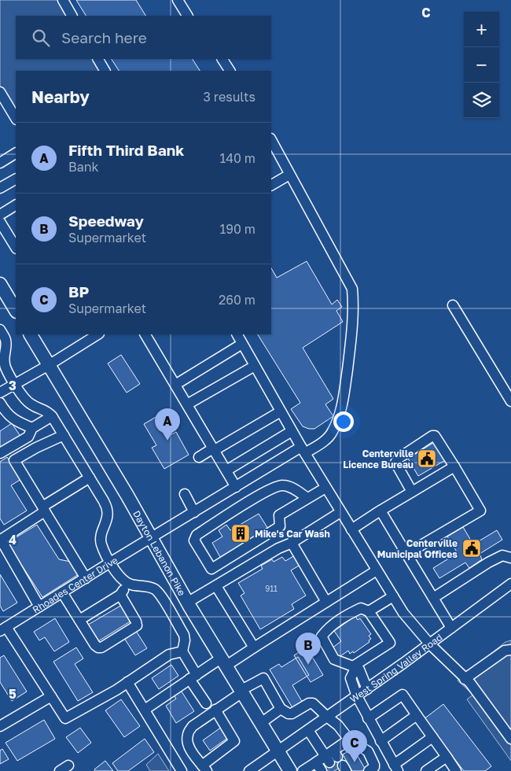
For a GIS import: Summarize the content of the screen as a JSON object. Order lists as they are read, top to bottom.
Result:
{
  "streets": {
    "main road": ["Dayton Lebanon Pike"],
    "street": ["Rhoades Center Drive", "West Spring Valley Road"]
  },
  "crossings": [
    ["Dayton Lebanon Pike", "Rhoades Center Drive"],
    ["Dayton Lebanon Pike", "West Spring Valley Road"]
  ],
  "places": {
    "public building": ["Centerville Licence Bureau", "Centerville Municipal Offices"],
    "building": ["Mike's Car Wash"]
  },
  "house_numbers": ["911"],
  "page": {
    "map_buttons": ["+", "−"],
    "search": "Search here",
    "heading": ["Nearby", "3 results"],
    "list": [
      {
        "mark": "A",
        "name": "Fifth Third Bank",
        "note": "Bank",
        "value": "140 m"
      },
      {
        "mark": "B",
        "name": "Speedway",
        "note": "Supermarket",
        "value": "190 m"
      },
      {
        "mark": "C",
        "name": "BP",
        "note": "Supermarket",
        "value": "260 m"
      }
    ],
    "pins": ["A", "B", "C"]
  },
  "grid": {
    "columns": ["C"],
    "rows": ["3", "4", "5"]
  }
}
